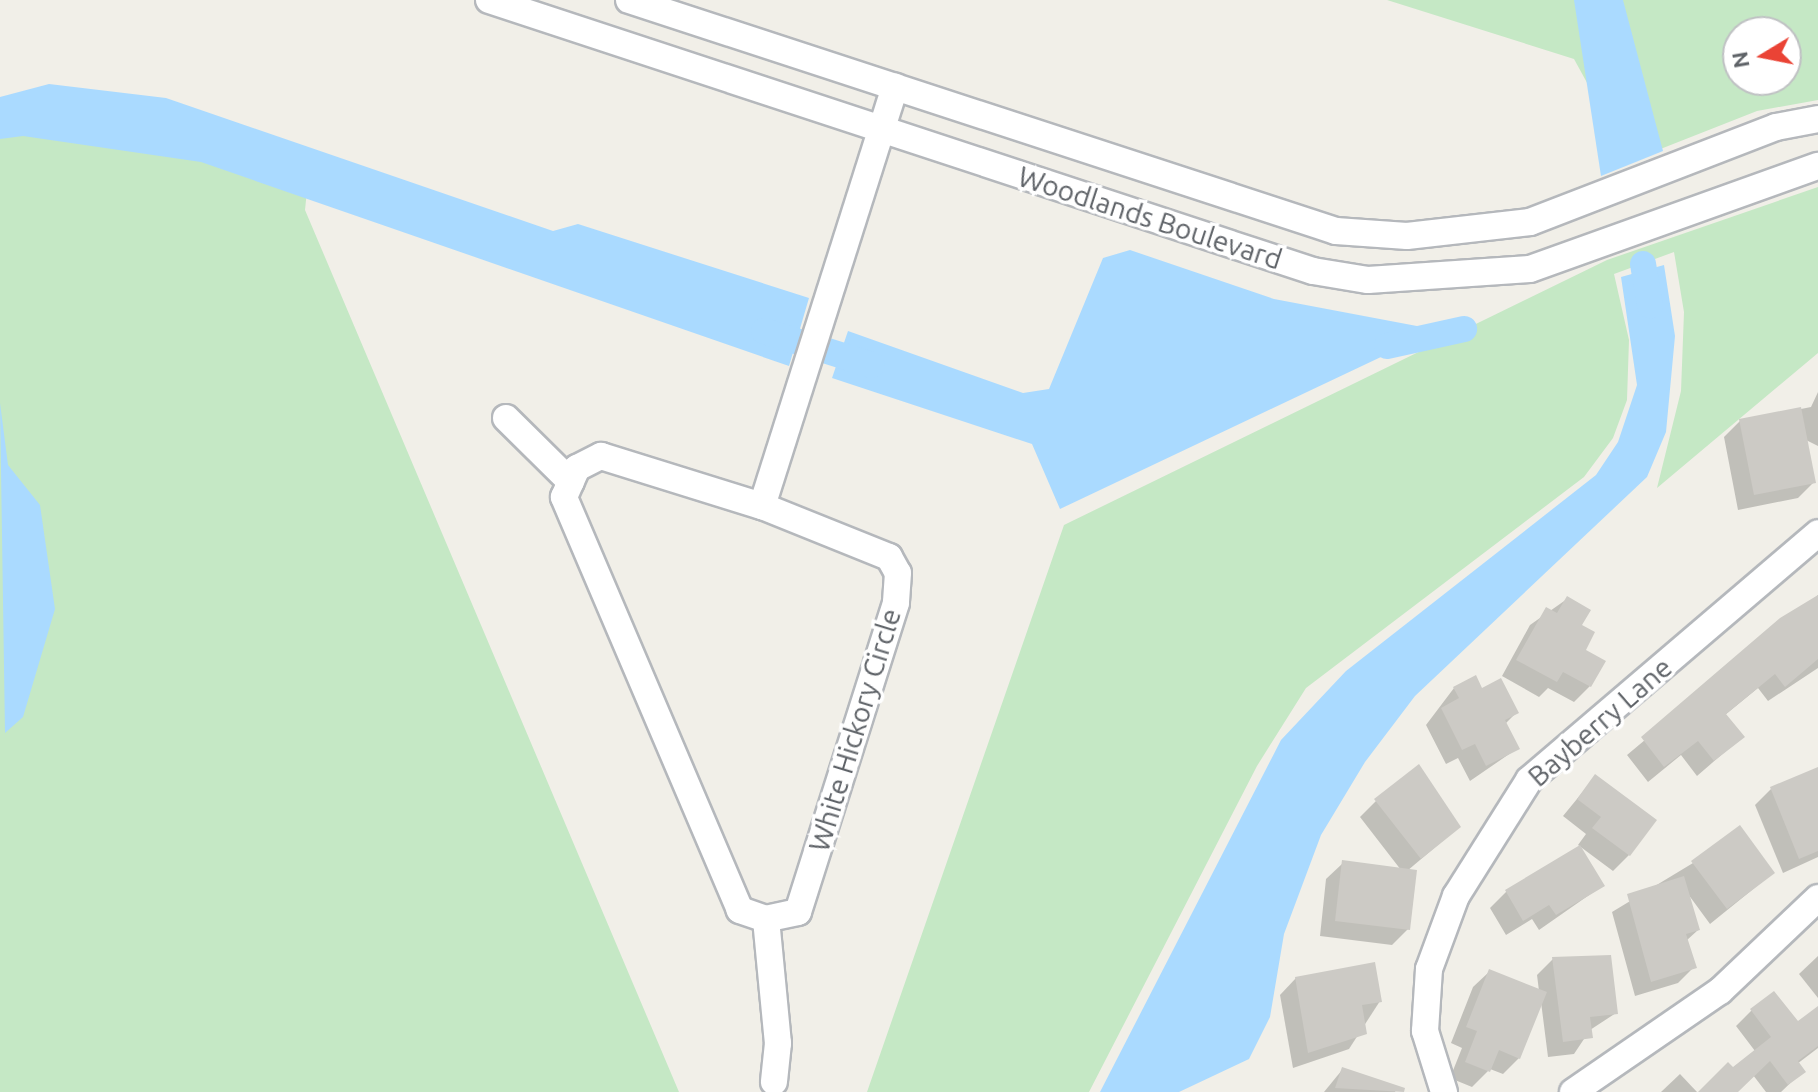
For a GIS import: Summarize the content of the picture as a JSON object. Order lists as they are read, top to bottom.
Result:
{
  "streets": {
    "street": ["Woodlands Boulevard", "Bayberry Lane", "White Hickory Circle"]
  },
  "north": "left"
}
